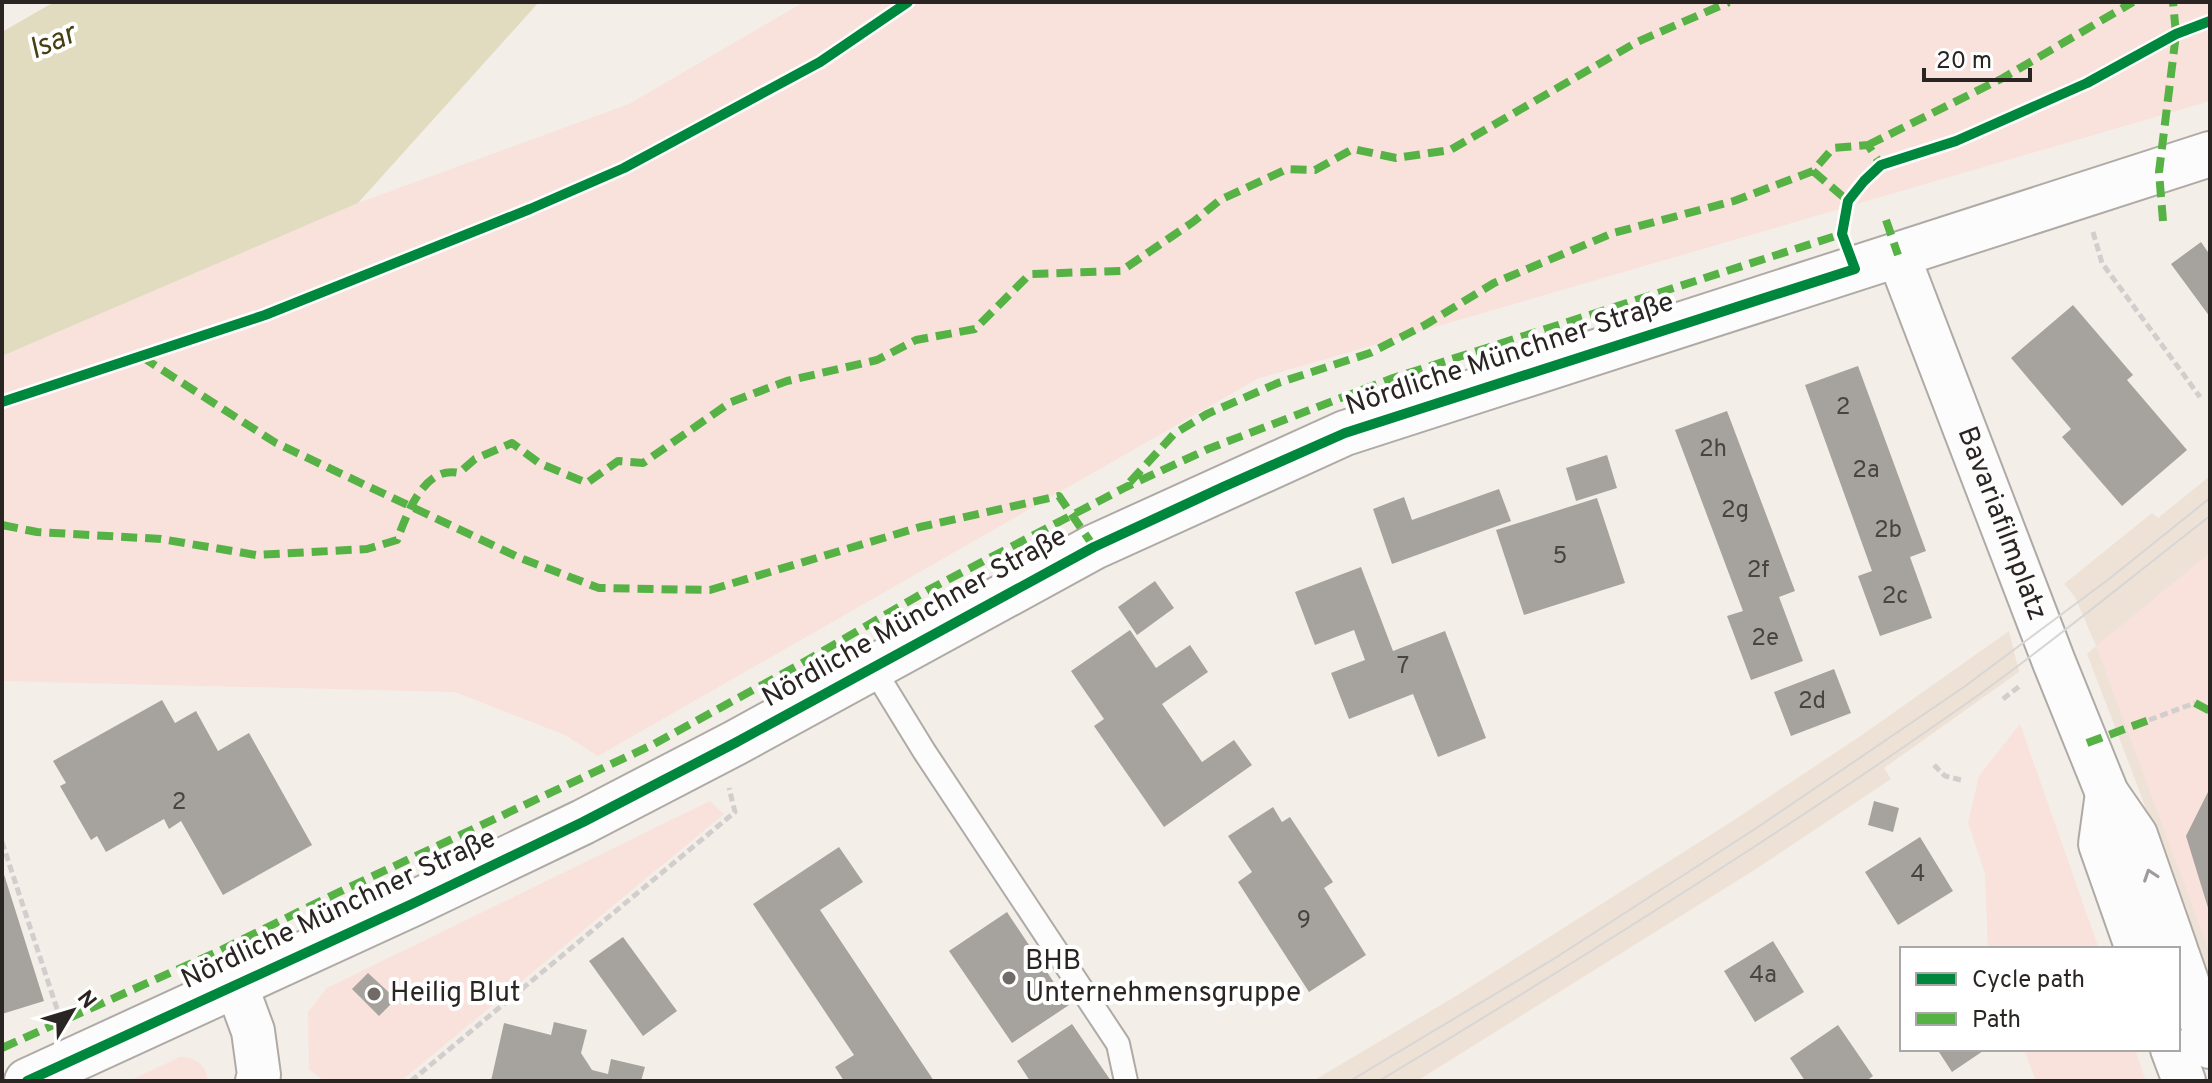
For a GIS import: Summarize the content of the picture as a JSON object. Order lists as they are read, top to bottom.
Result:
{
  "streets": {
    "main road": ["Nördliche Münchner Straße"],
    "street": ["Bavariafilmplatz"]
  },
  "crossings": [
    ["Nördliche Münchner Straße", "Bavariafilmplatz"]
  ],
  "water": ["Isar"],
  "places": ["BHB Unternehmensgruppe", "Heilig Blut"],
  "house_numbers": [
    "2",
    "2h",
    "2a",
    "2g",
    "2b",
    "5",
    "2f",
    "2c",
    "2e",
    "7",
    "2d",
    "2",
    "4",
    "9",
    "4a"
  ],
  "legend": ["Cycle path", "Path"],
  "scale_bar": "20 m",
  "north": "top right"
}
